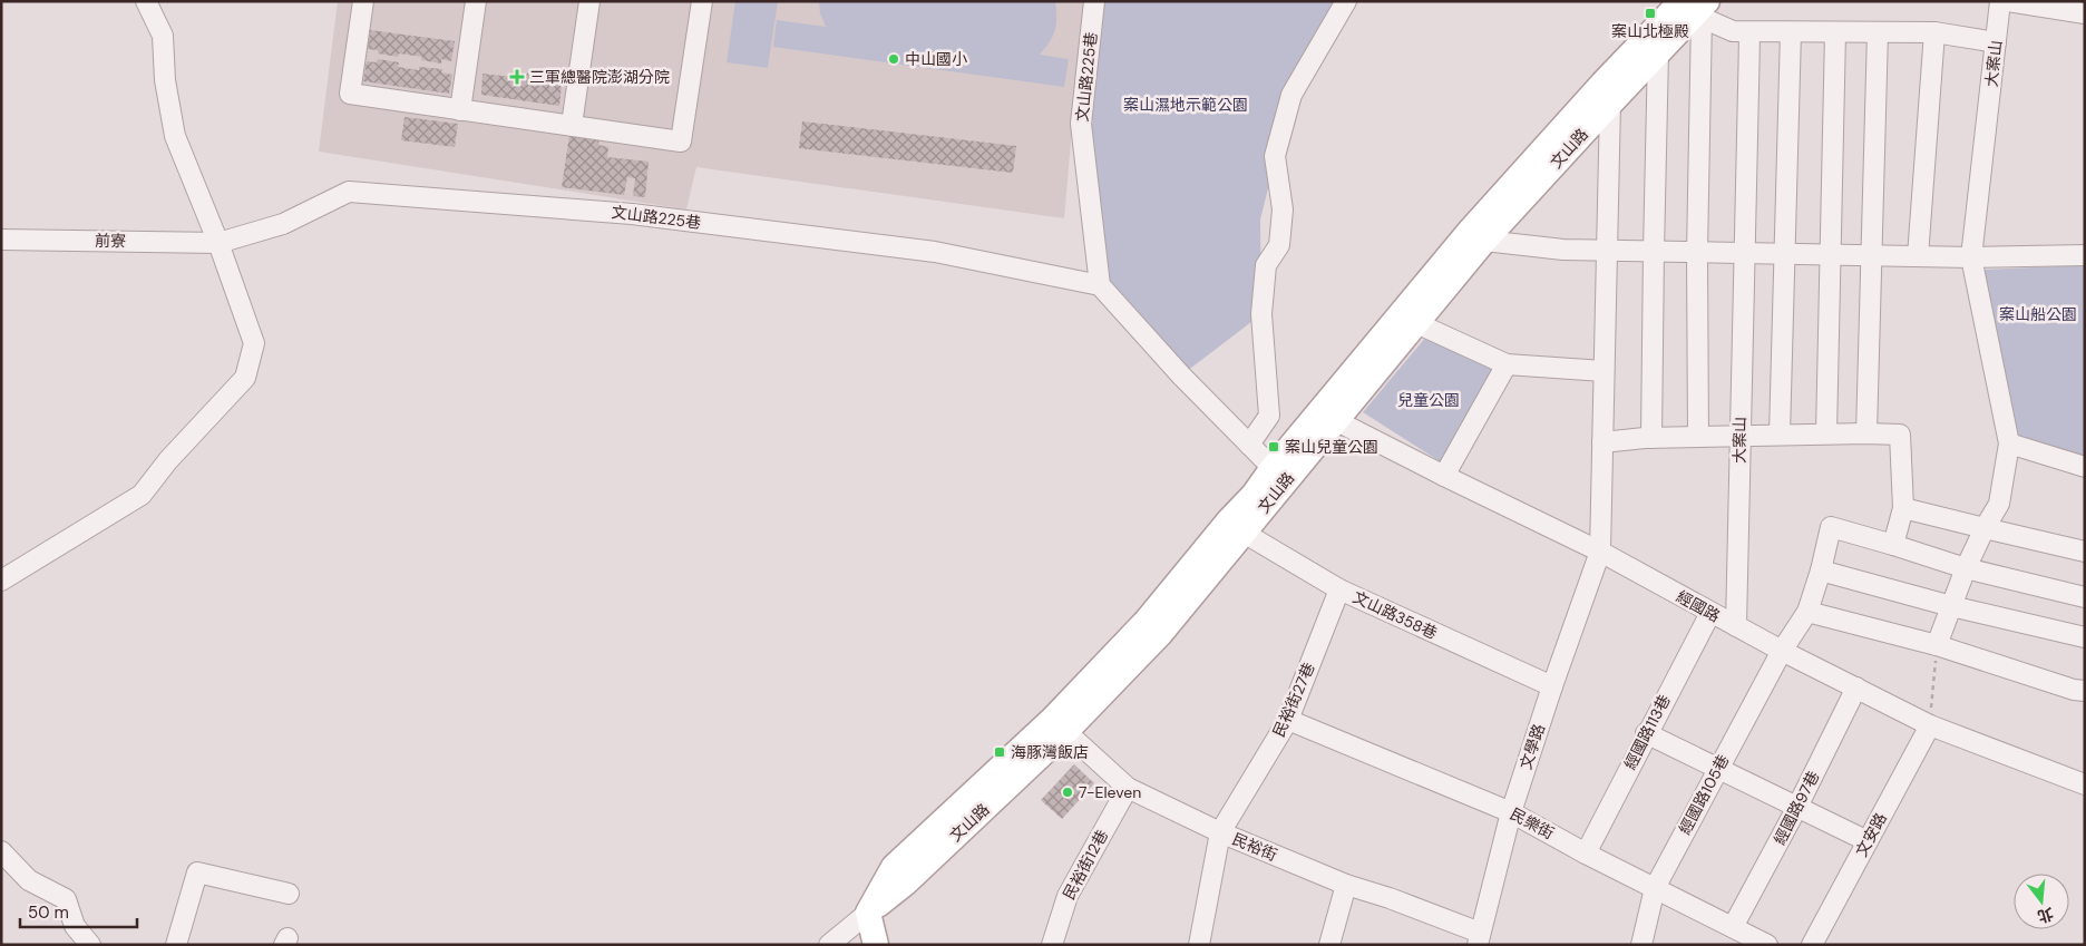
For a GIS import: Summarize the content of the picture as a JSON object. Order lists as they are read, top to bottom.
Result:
{
  "streets": {
    "main road": ["文山路"],
    "street": [
      "大案山",
      "文山路225巷",
      "前寮",
      "經國路",
      "文山路358巷",
      "民裕街27巷",
      "經國路113巷",
      "文學路",
      "經國路105巷",
      "經國路97巷",
      "民樂街",
      "文安路",
      "民裕街",
      "民裕街12巷"
    ]
  },
  "crossings": [
    ["大案山", "經國路"],
    ["文山路225巷", "前寮"],
    ["文山路", "經國路"],
    ["文山路", "文山路358巷"],
    ["文山路", "民裕街"],
    ["經國路", "經國路113巷"],
    ["經國路", "文學路"],
    ["經國路", "經國路105巷"],
    ["經國路", "經國路97巷"],
    ["經國路", "文安路"],
    ["文山路358巷", "民裕街27巷"],
    ["文山路358巷", "文學路"],
    ["民裕街27巷", "民樂街"],
    ["民裕街27巷", "民裕街"],
    ["經國路113巷", "民樂街"],
    ["文學路", "民樂街"],
    ["文學路", "民裕街"],
    ["經國路105巷", "民樂街"],
    ["經國路97巷", "民樂街"],
    ["民裕街", "民裕街12巷"]
  ],
  "parks": ["案山濕地示範公園", "案山船公園", "兒童公園"],
  "places": {
    "transit": ["案山北極殿", "案山兒童公園", "海豚灣飯店"],
    "other": ["中山國小", "7-Eleven"],
    "health": ["三軍總醫院澎湖分院"]
  },
  "scale_bar": "50 m",
  "north": "bottom"
}
